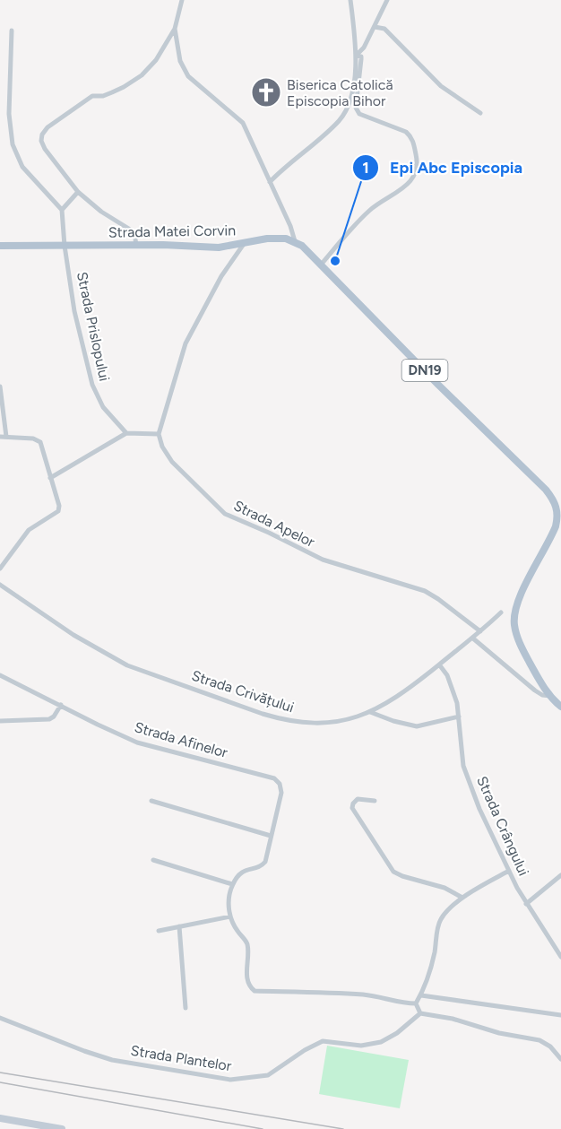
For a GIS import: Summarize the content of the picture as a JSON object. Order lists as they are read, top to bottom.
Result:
{
  "streets": {
    "main road": ["Strada Matei Corvin", "DN19"],
    "street": [
      "Strada Prislopului",
      "Strada Apelor",
      "Strada Crivățului",
      "Strada Afinelor",
      "Strada Crângului",
      "Strada Plantelor"
    ]
  },
  "crossings": [
    ["Strada Matei Corvin", "Strada Prislopului"],
    ["Strada Matei Corvin", "DN19"],
    ["Strada Apelor", "Strada Crivățului"],
    ["Strada Crivățului", "Strada Crângului"]
  ],
  "places": {
    "church": ["Biserica Catolică Episcopia Bihor"],
    "other": ["Epi Abc Episcopia"]
  }
}
